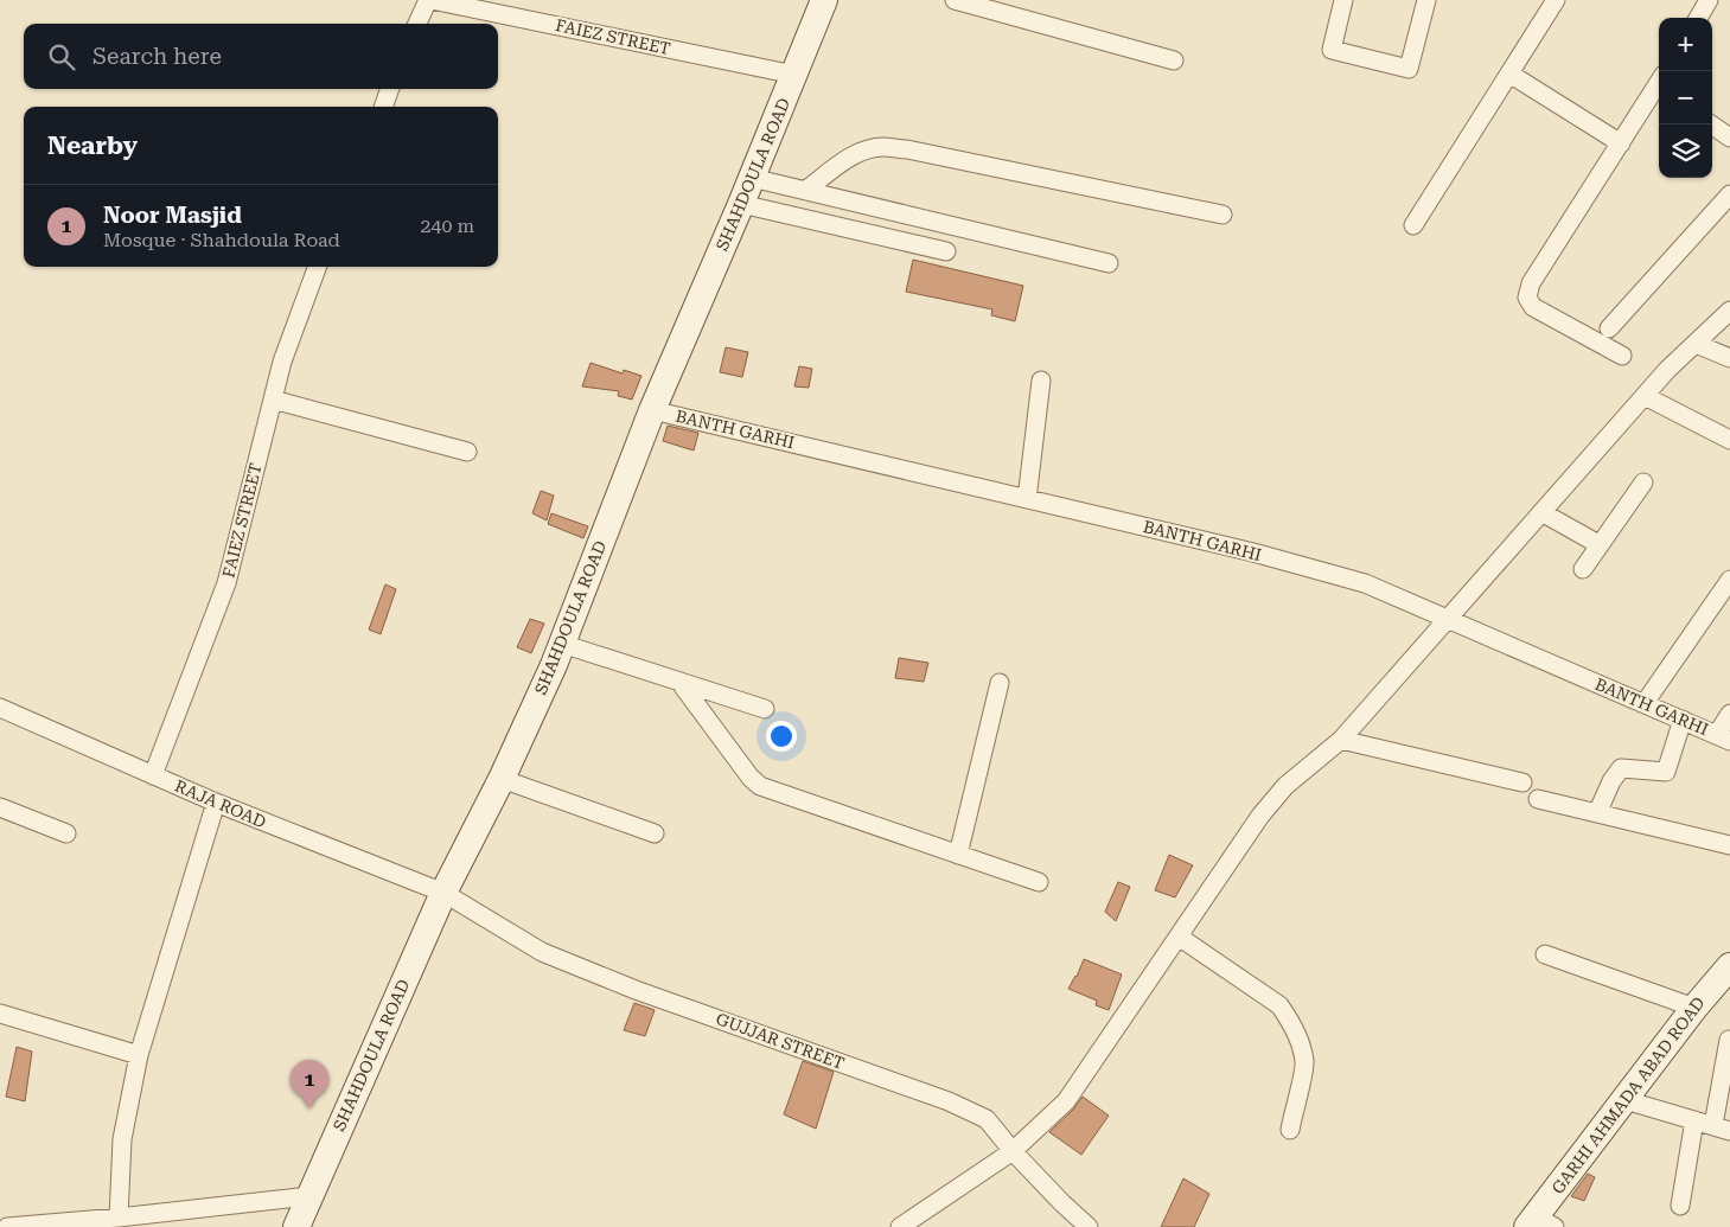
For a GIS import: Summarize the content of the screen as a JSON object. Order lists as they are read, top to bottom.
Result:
{
  "streets": {
    "street": [
      "FAIEZ STREET",
      "SHAHDOULA ROAD",
      "BANTH GARHI",
      "RAJA ROAD",
      "GUJJAR STREET",
      "GARHI AHMADA ABAD ROAD"
    ]
  },
  "crossings": [
    ["FAIEZ STREET", "SHAHDOULA ROAD"],
    ["FAIEZ STREET", "RAJA ROAD"],
    ["SHAHDOULA ROAD", "BANTH GARHI"],
    ["SHAHDOULA ROAD", "RAJA ROAD"],
    ["SHAHDOULA ROAD", "GUJJAR STREET"],
    ["RAJA ROAD", "GUJJAR STREET"]
  ],
  "page": {
    "map_buttons": ["+", "−"],
    "search": "Search here",
    "heading": "Nearby",
    "list": [
      {
        "mark": "1",
        "name": "Noor Masjid",
        "note": "Mosque · Shahdoula Road",
        "value": "240 m"
      }
    ],
    "pins": "1"
  }
}
